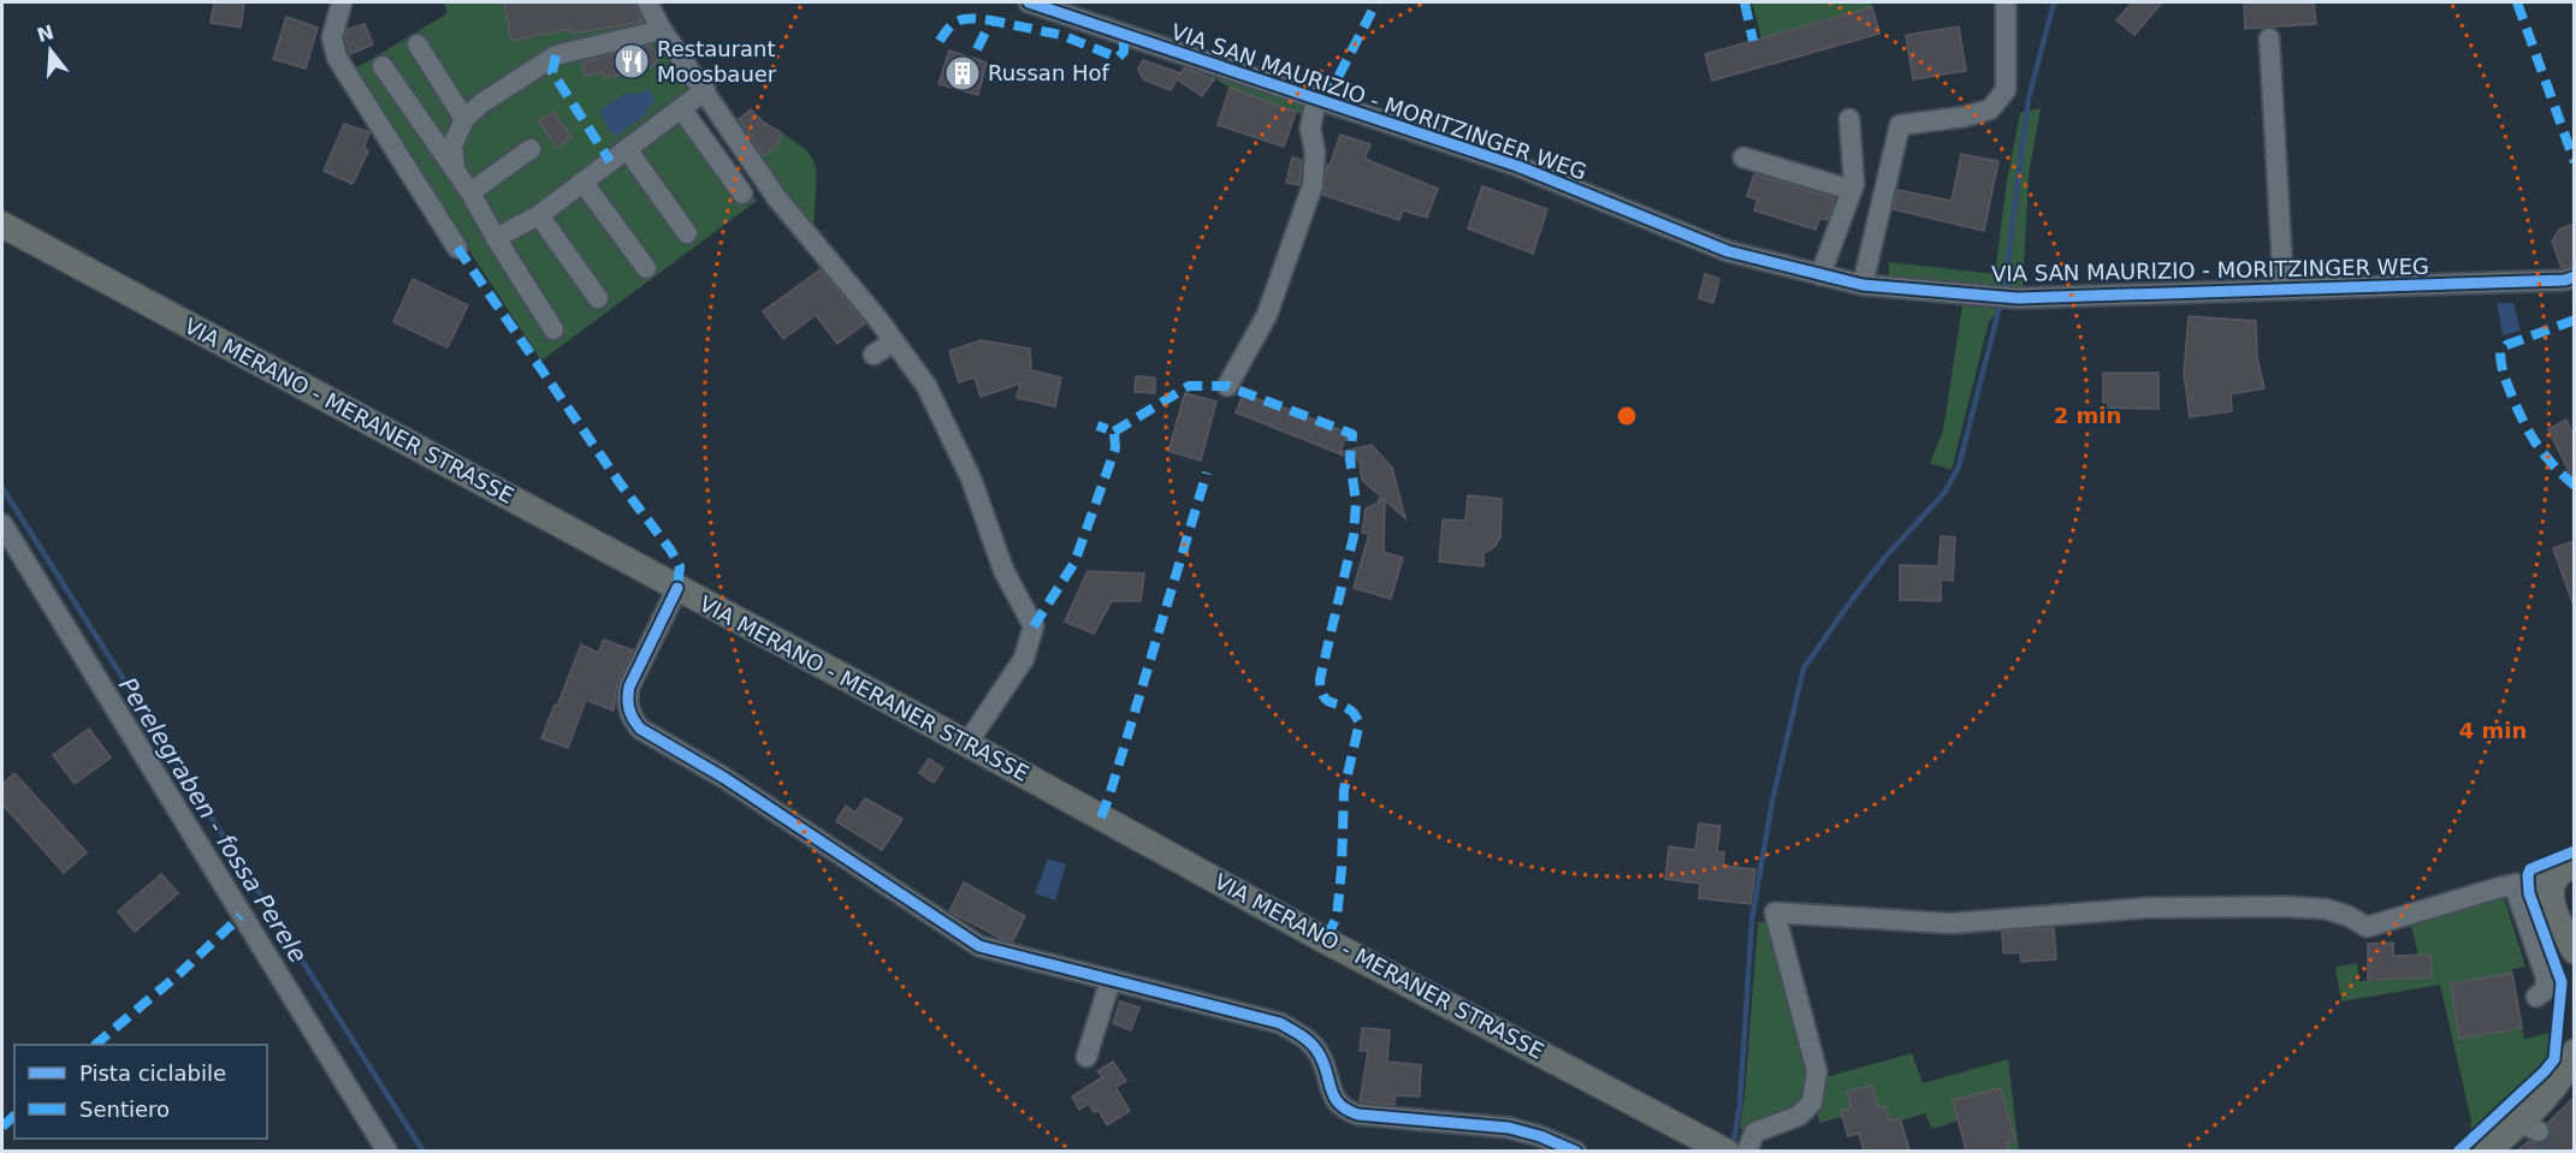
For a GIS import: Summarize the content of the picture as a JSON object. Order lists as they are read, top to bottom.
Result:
{
  "streets": {
    "main road": ["VIA MERANO - MERANER STRASSE"],
    "street": ["VIA SAN MAURIZIO - MORITZINGER WEG"]
  },
  "water": ["Perelegraben - fossa Perele"],
  "places": {
    "restaurant": ["Restaurant Moosbauer"],
    "building": ["Russan Hof"]
  },
  "legend": ["Pista ciclabile", "Sentiero"],
  "north": "top",
  "rings": ["2 min", "4 min"]
}
